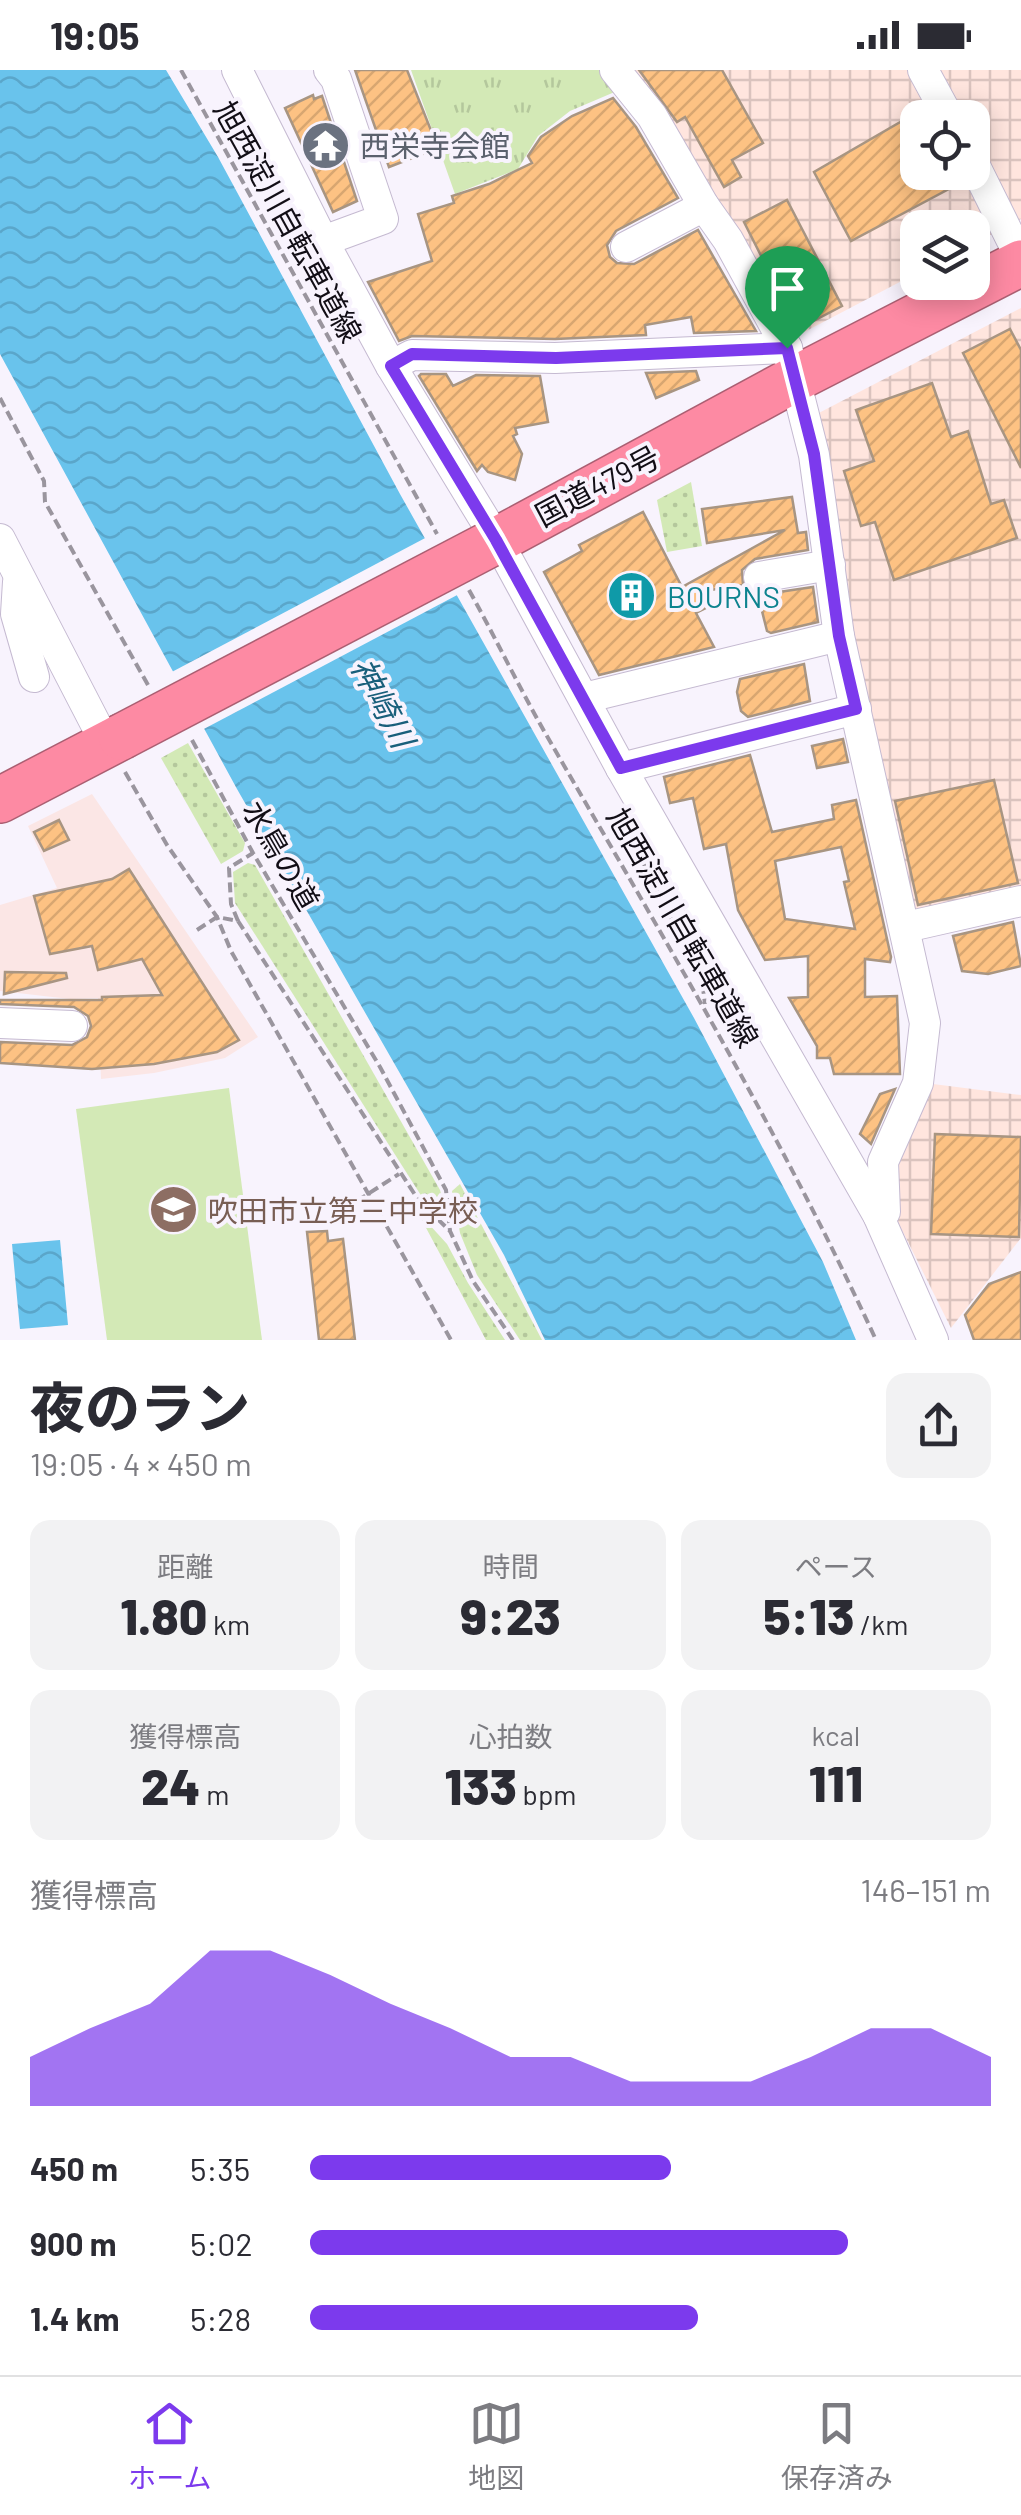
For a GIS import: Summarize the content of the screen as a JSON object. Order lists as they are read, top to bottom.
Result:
{
  "streets": {
    "highway": ["国道479号"],
    "path": ["旭西淀川自転車道線", "水鳥の道"]
  },
  "crossings": [
    ["旭西淀川自転車道線", "国道479号"]
  ],
  "water": ["神崎川"],
  "places": {
    "temple": ["西栄寺会館"],
    "building": ["BOURNS"],
    "school or university": ["吹田市立第三中学校"]
  },
  "page": {
    "status": "19:05",
    "heading": ["夜のラン", "19:05 · 4 × 450 m"],
    "stats": [
      ["距離", "1.80 km"],
      ["時間", "9:23"],
      ["ペース", "5:13 /km"],
      ["獲得標高", "24 m"],
      ["心拍数", "133 bpm"],
      ["kcal", "111"]
    ],
    "chart": ["獲得標高", "146–151 m"],
    "list": [
      {
        "name": "450 m",
        "note": "5:35"
      },
      {
        "name": "900 m",
        "note": "5:02"
      },
      {
        "name": "1.4 km",
        "note": "5:28"
      }
    ],
    "tabs": ["ホーム", "地図", "保存済み"]
  }
}
